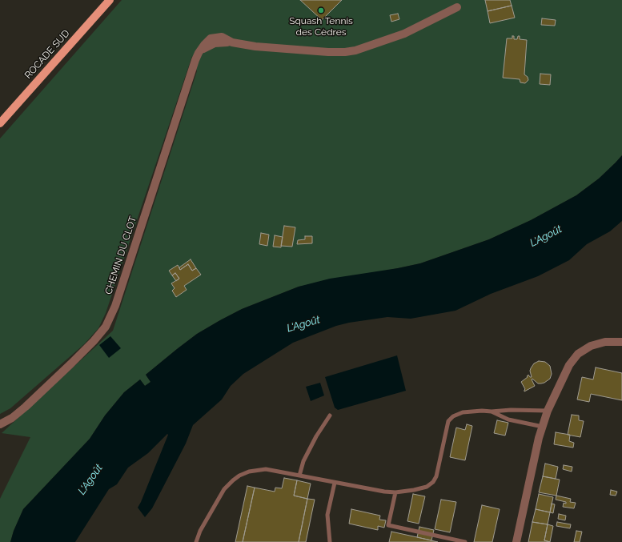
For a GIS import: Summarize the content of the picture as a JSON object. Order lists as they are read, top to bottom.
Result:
{
  "streets": {
    "main road": ["ROCADE SUD"],
    "street": ["CHEMIN DU CLOT"]
  },
  "water": ["L'Agoût"],
  "places": ["Squash Tennis des Cèdres"]
}
